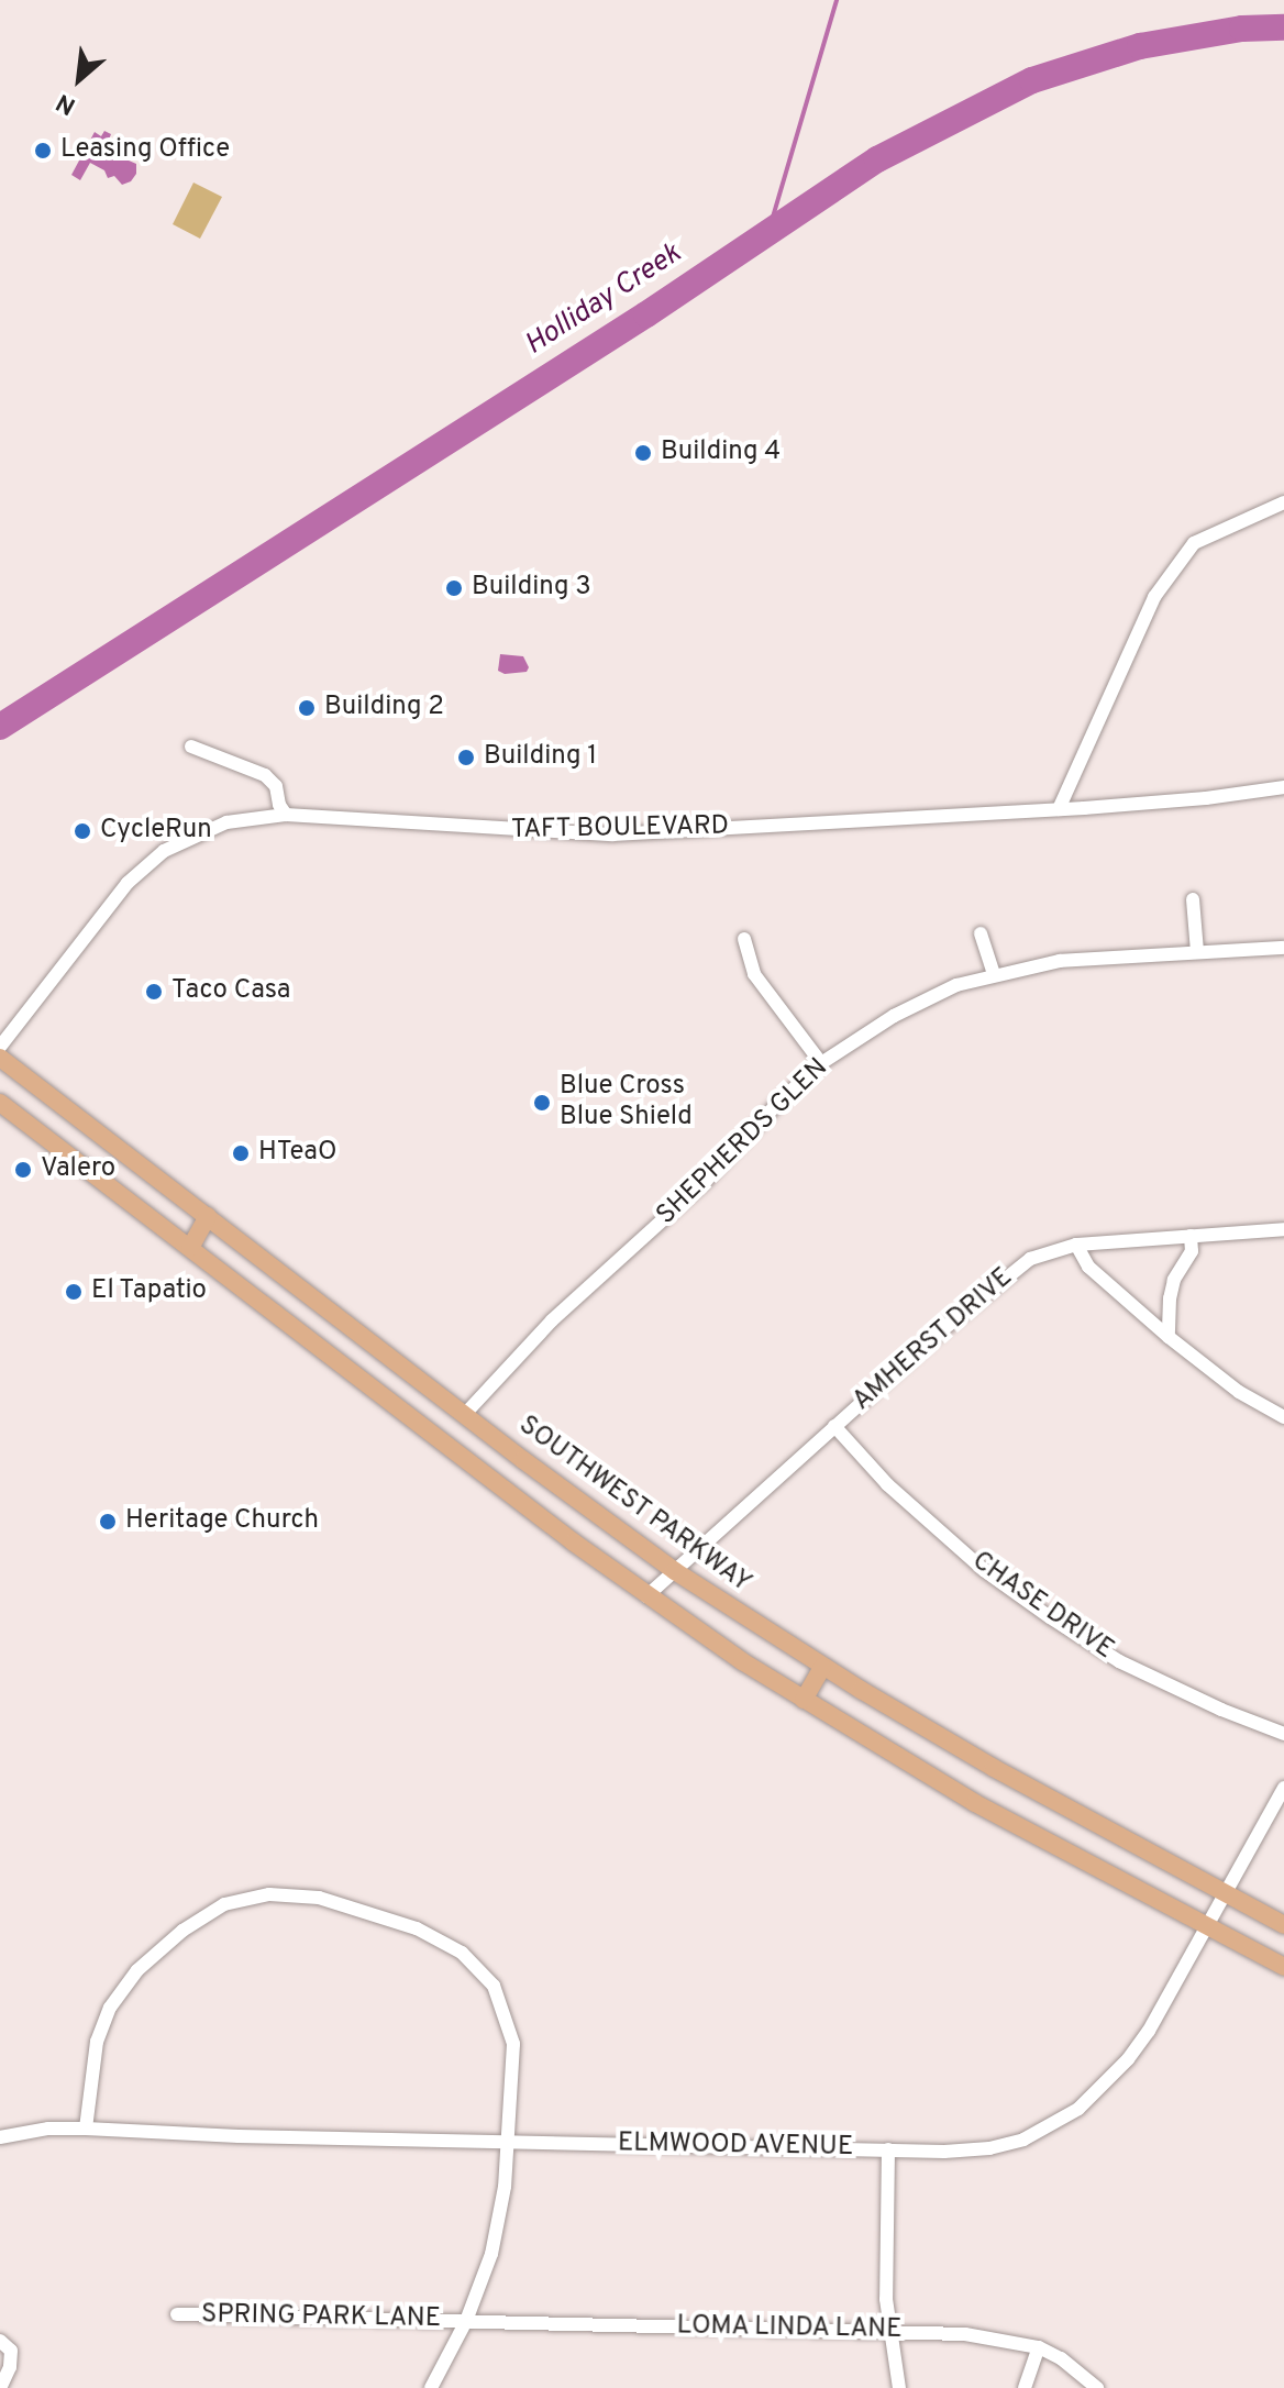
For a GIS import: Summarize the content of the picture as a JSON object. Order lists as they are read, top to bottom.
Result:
{
  "streets": {
    "main road": ["SOUTHWEST PARKWAY"],
    "street": [
      "TAFT BOULEVARD",
      "SHEPHERDS GLEN",
      "AMHERST DRIVE",
      "CHASE DRIVE",
      "ELMWOOD AVENUE",
      "SPRING PARK LANE",
      "LOMA LINDA LANE"
    ]
  },
  "crossings": [
    ["SHEPHERDS GLEN", "SOUTHWEST PARKWAY"],
    ["AMHERST DRIVE", "SOUTHWEST PARKWAY"],
    ["AMHERST DRIVE", "CHASE DRIVE"],
    ["SOUTHWEST PARKWAY", "ELMWOOD AVENUE"],
    ["SPRING PARK LANE", "LOMA LINDA LANE"]
  ],
  "water": ["Holliday Creek"],
  "places": [
    "Leasing Office",
    "Building 4",
    "Building 3",
    "Building 2",
    "Building 1",
    "CycleRun",
    "Taco Casa",
    "Blue Cross Blue Shield",
    "HTeaO",
    "Valero",
    "El Tapatio",
    "Heritage Church"
  ],
  "north": "bottom left"
}
